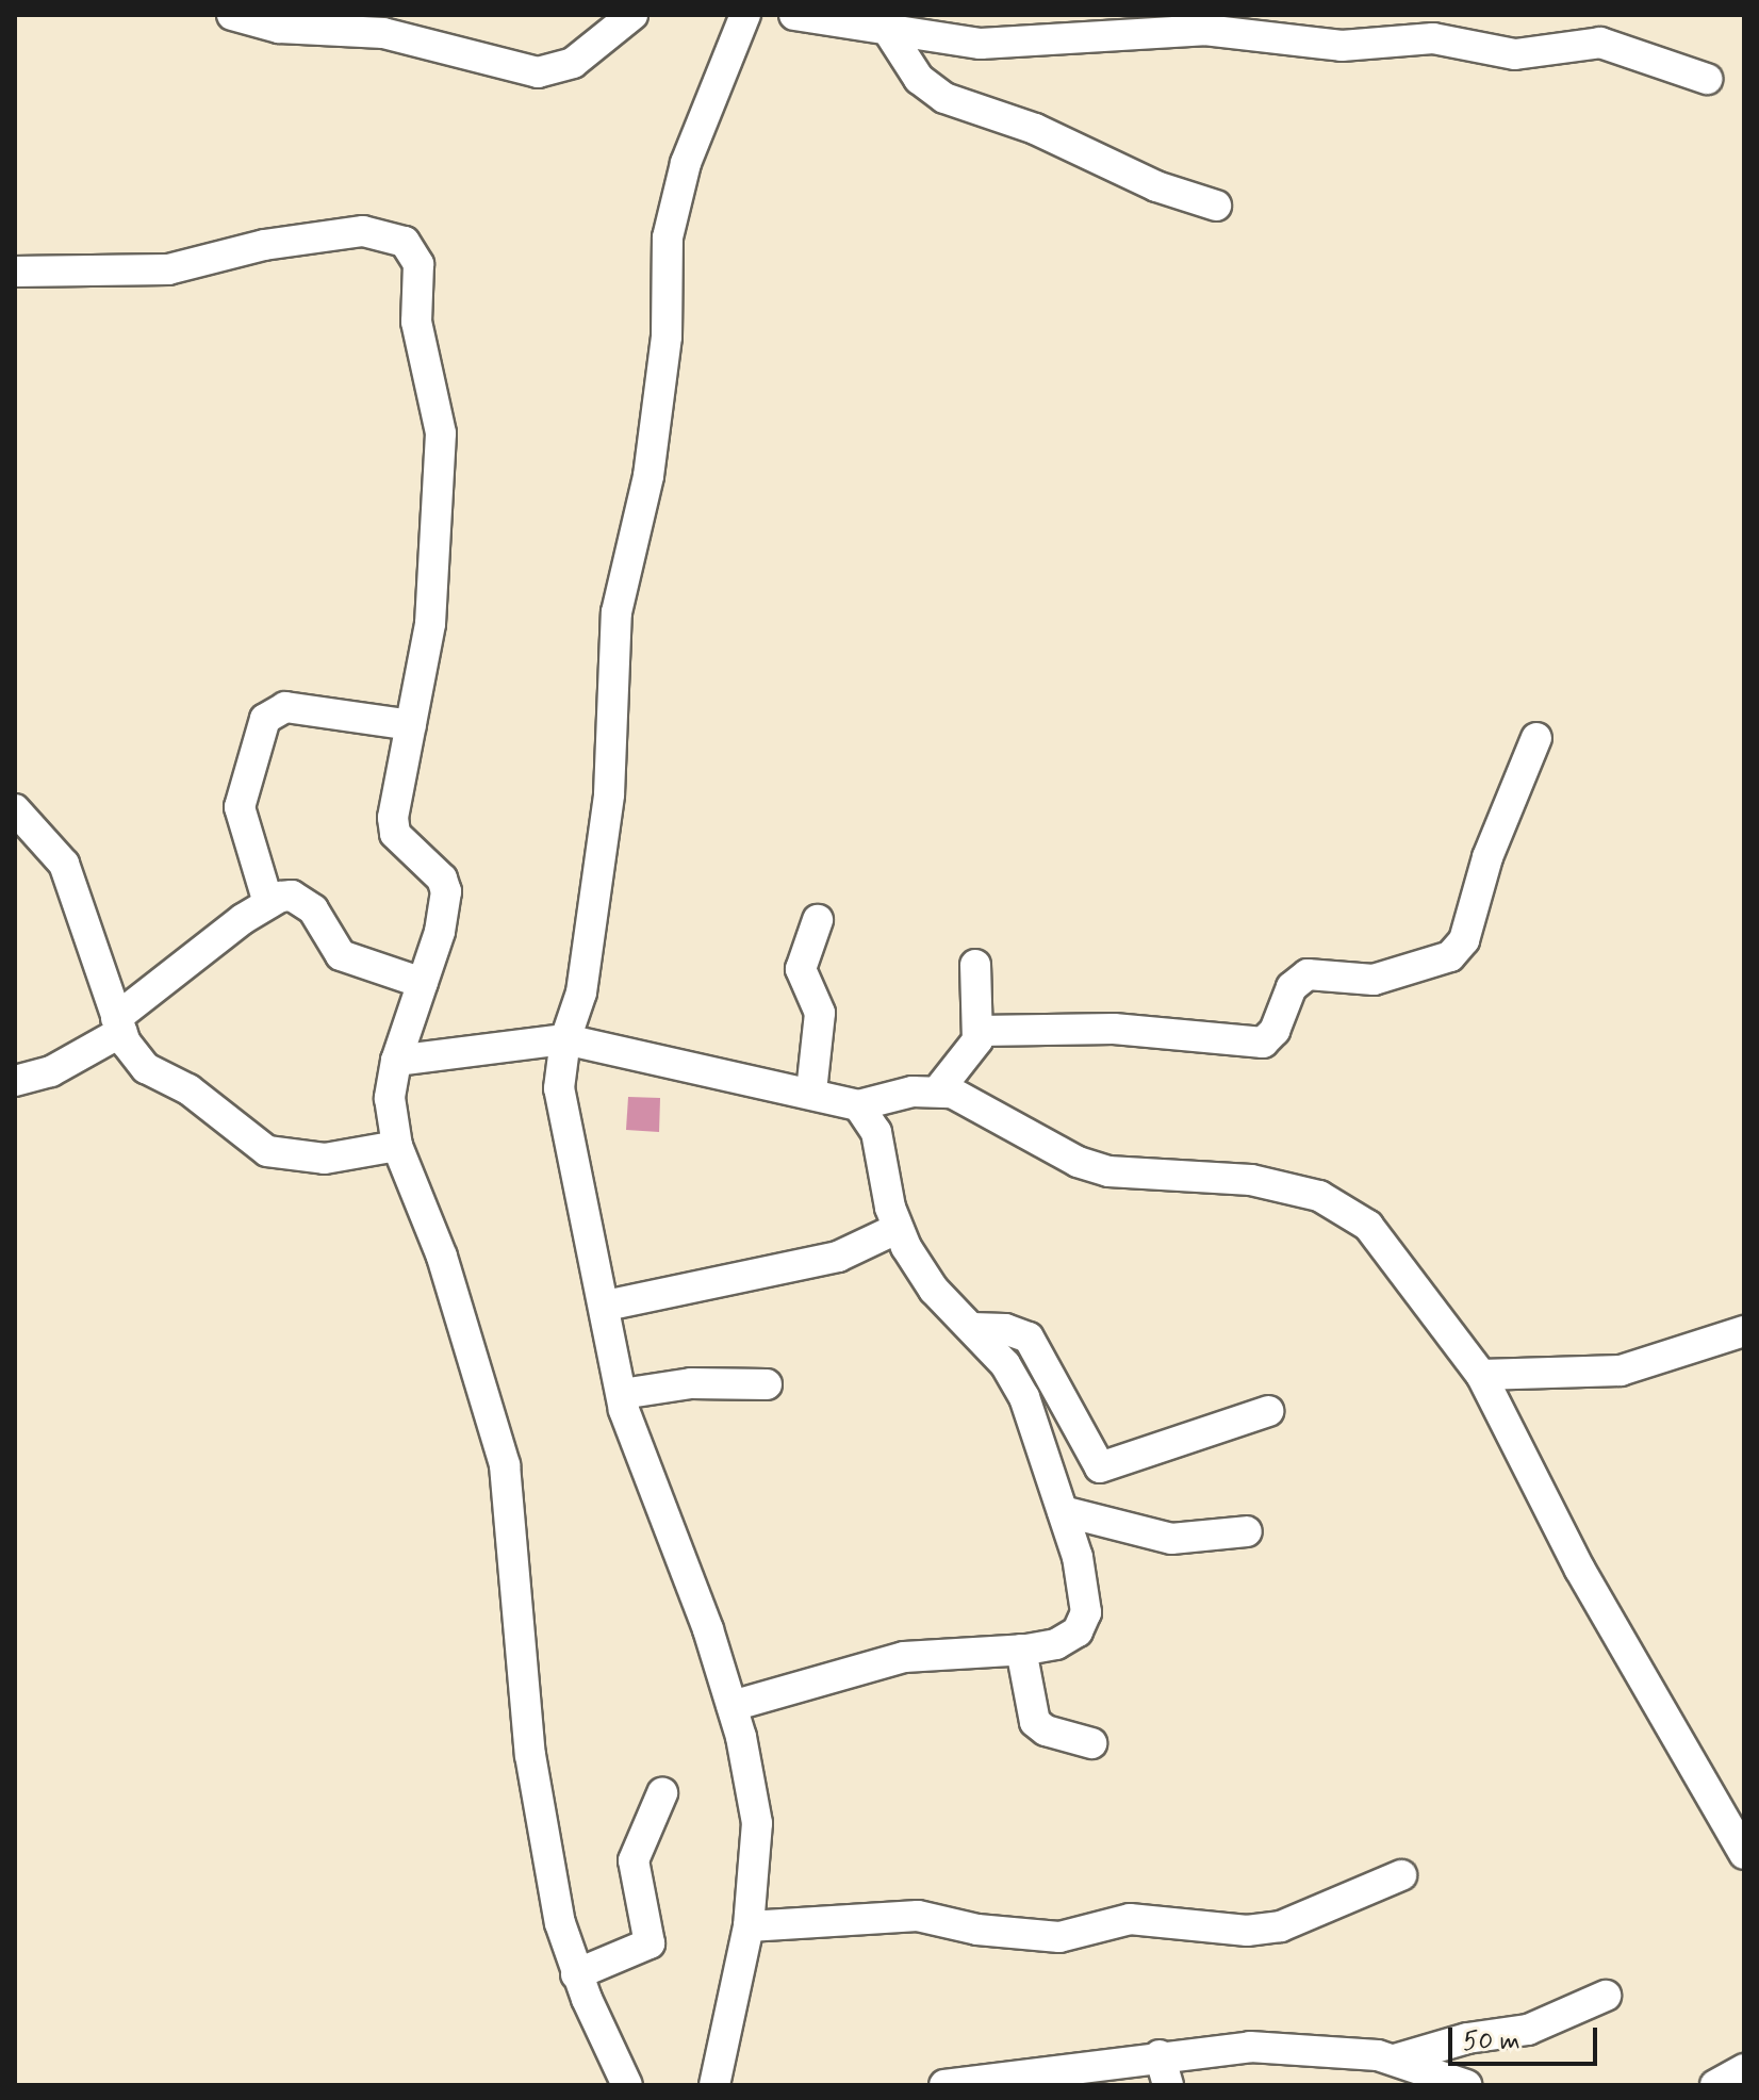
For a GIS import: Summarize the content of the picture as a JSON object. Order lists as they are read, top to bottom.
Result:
{
  "scale_bar": "50 m"
}
